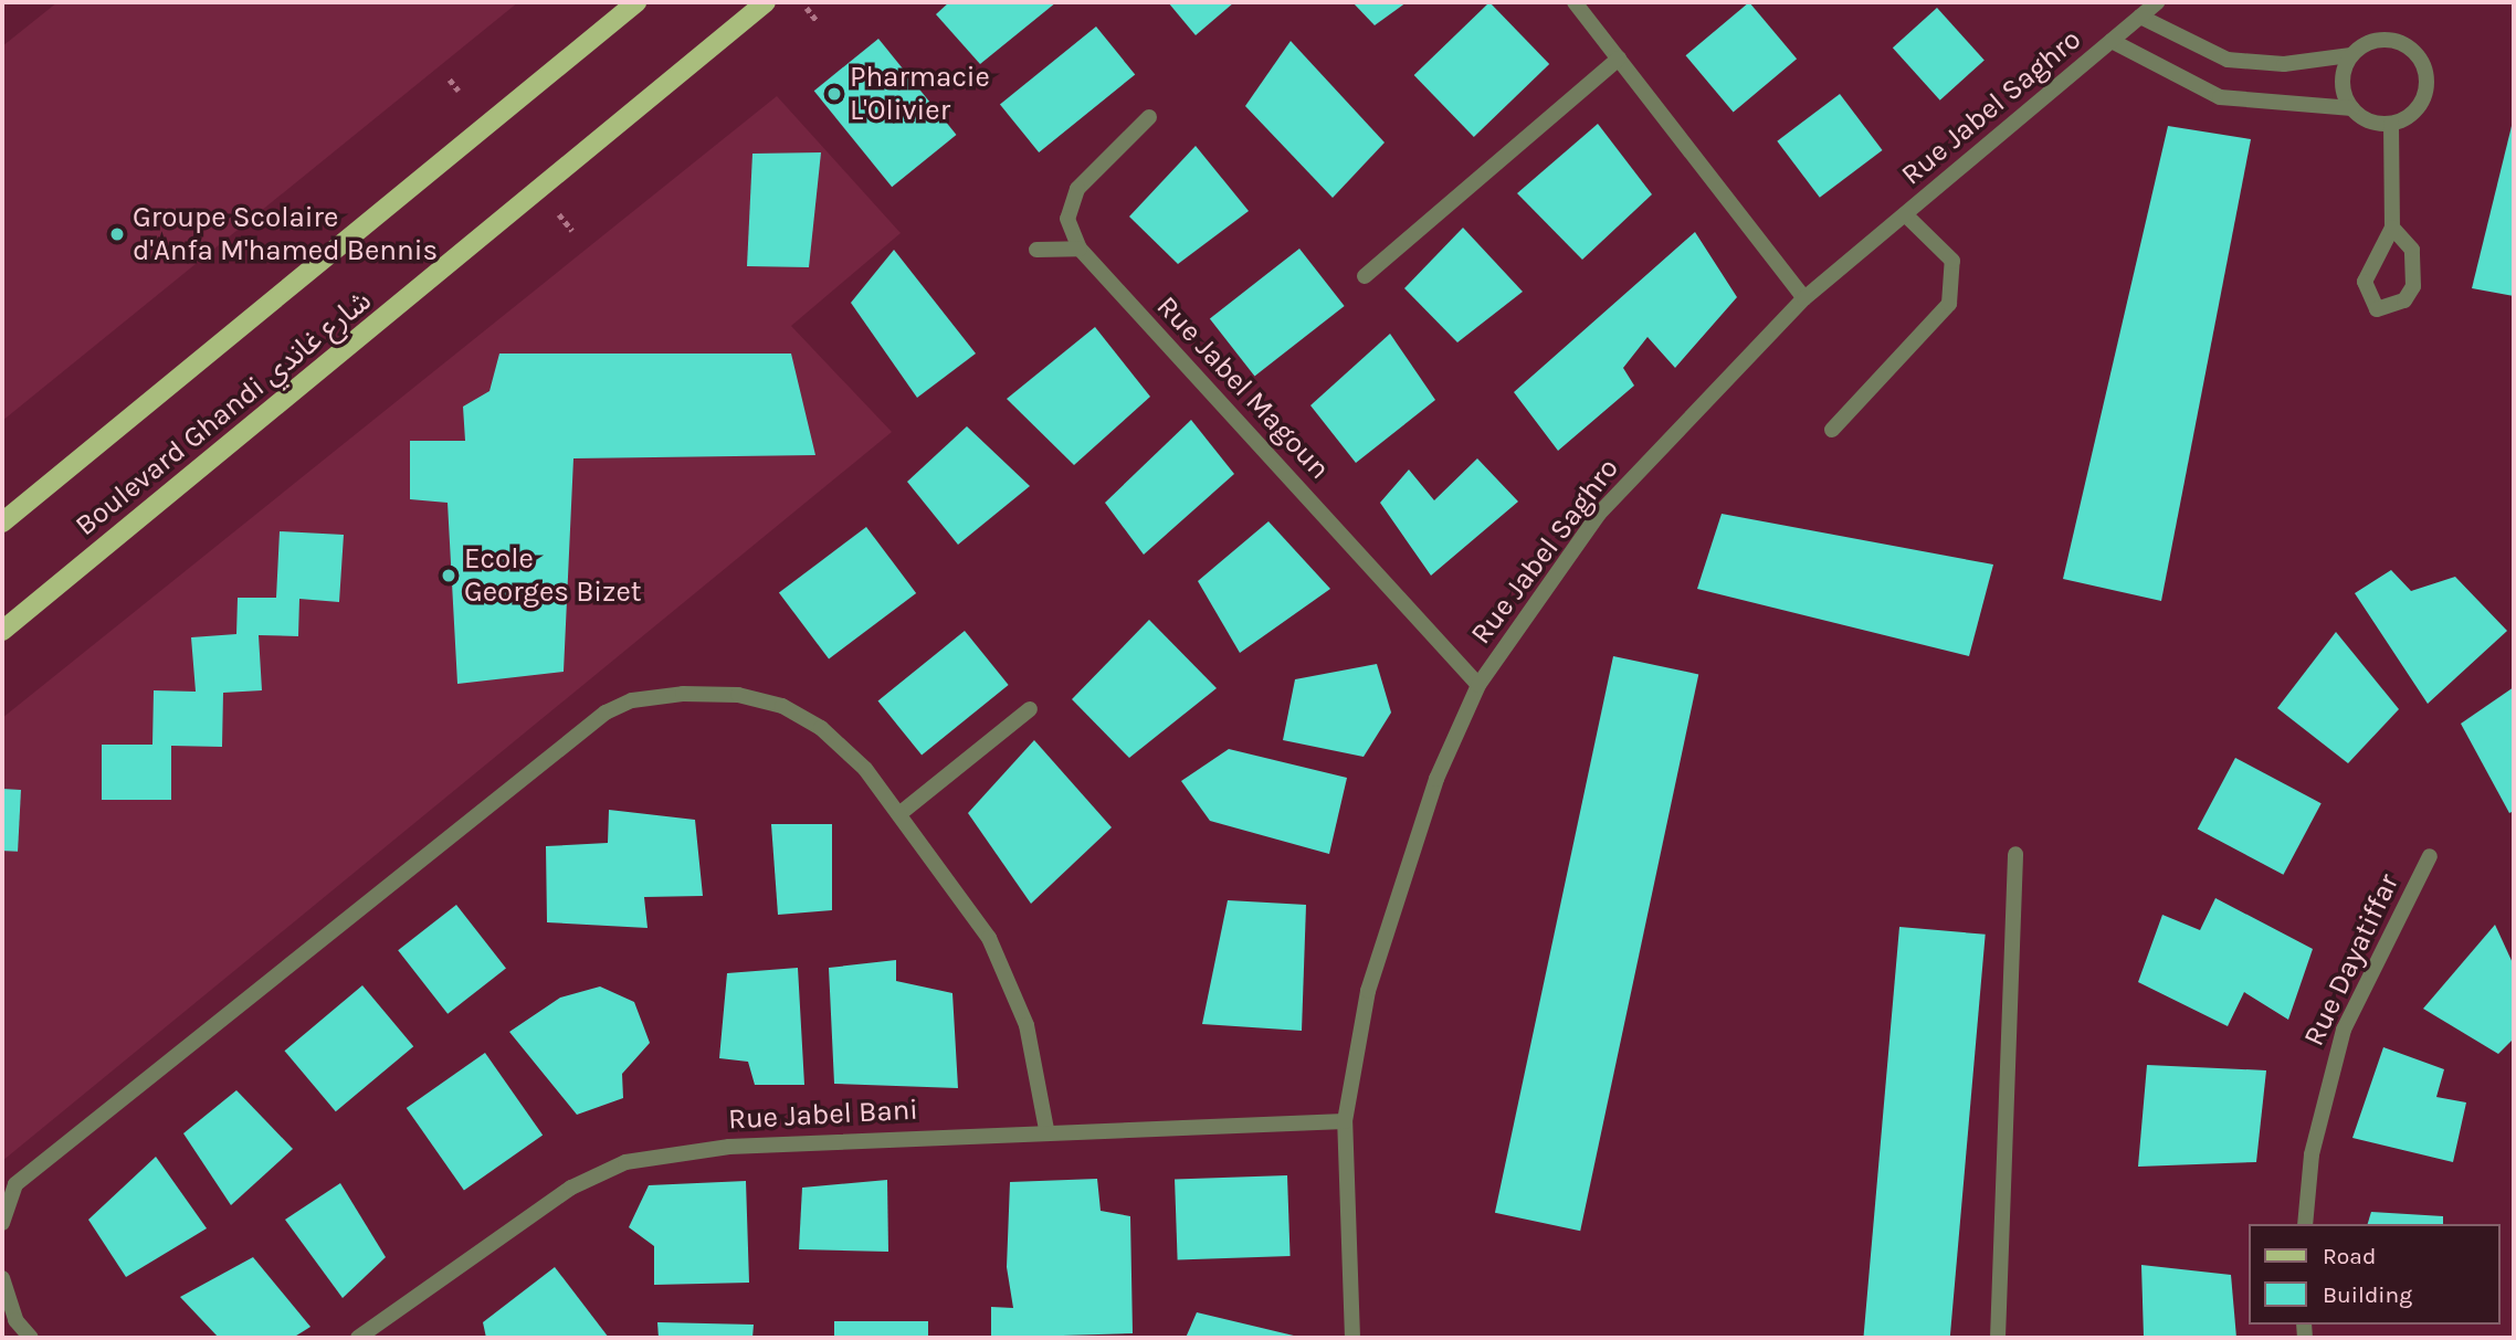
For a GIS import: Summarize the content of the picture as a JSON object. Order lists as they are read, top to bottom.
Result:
{
  "streets": {
    "main road": ["Boulevard Ghandi شارع غاندي"],
    "street": [
      "Rue Jabel Saghro",
      "Rue Jabel Magoun",
      "Rue Dayatiffar",
      "Rue Jabel Bani"
    ]
  },
  "crossings": [
    ["Rue Jabel Saghro", "Rue Jabel Magoun"],
    ["Rue Jabel Saghro", "Rue Jabel Bani"]
  ],
  "places": ["Pharmacie L'Olivier", "Groupe Scolaire d'Anfa M'hamed Bennis", "Ecole Georges Bizet"],
  "legend": ["Road", "Building"]
}
